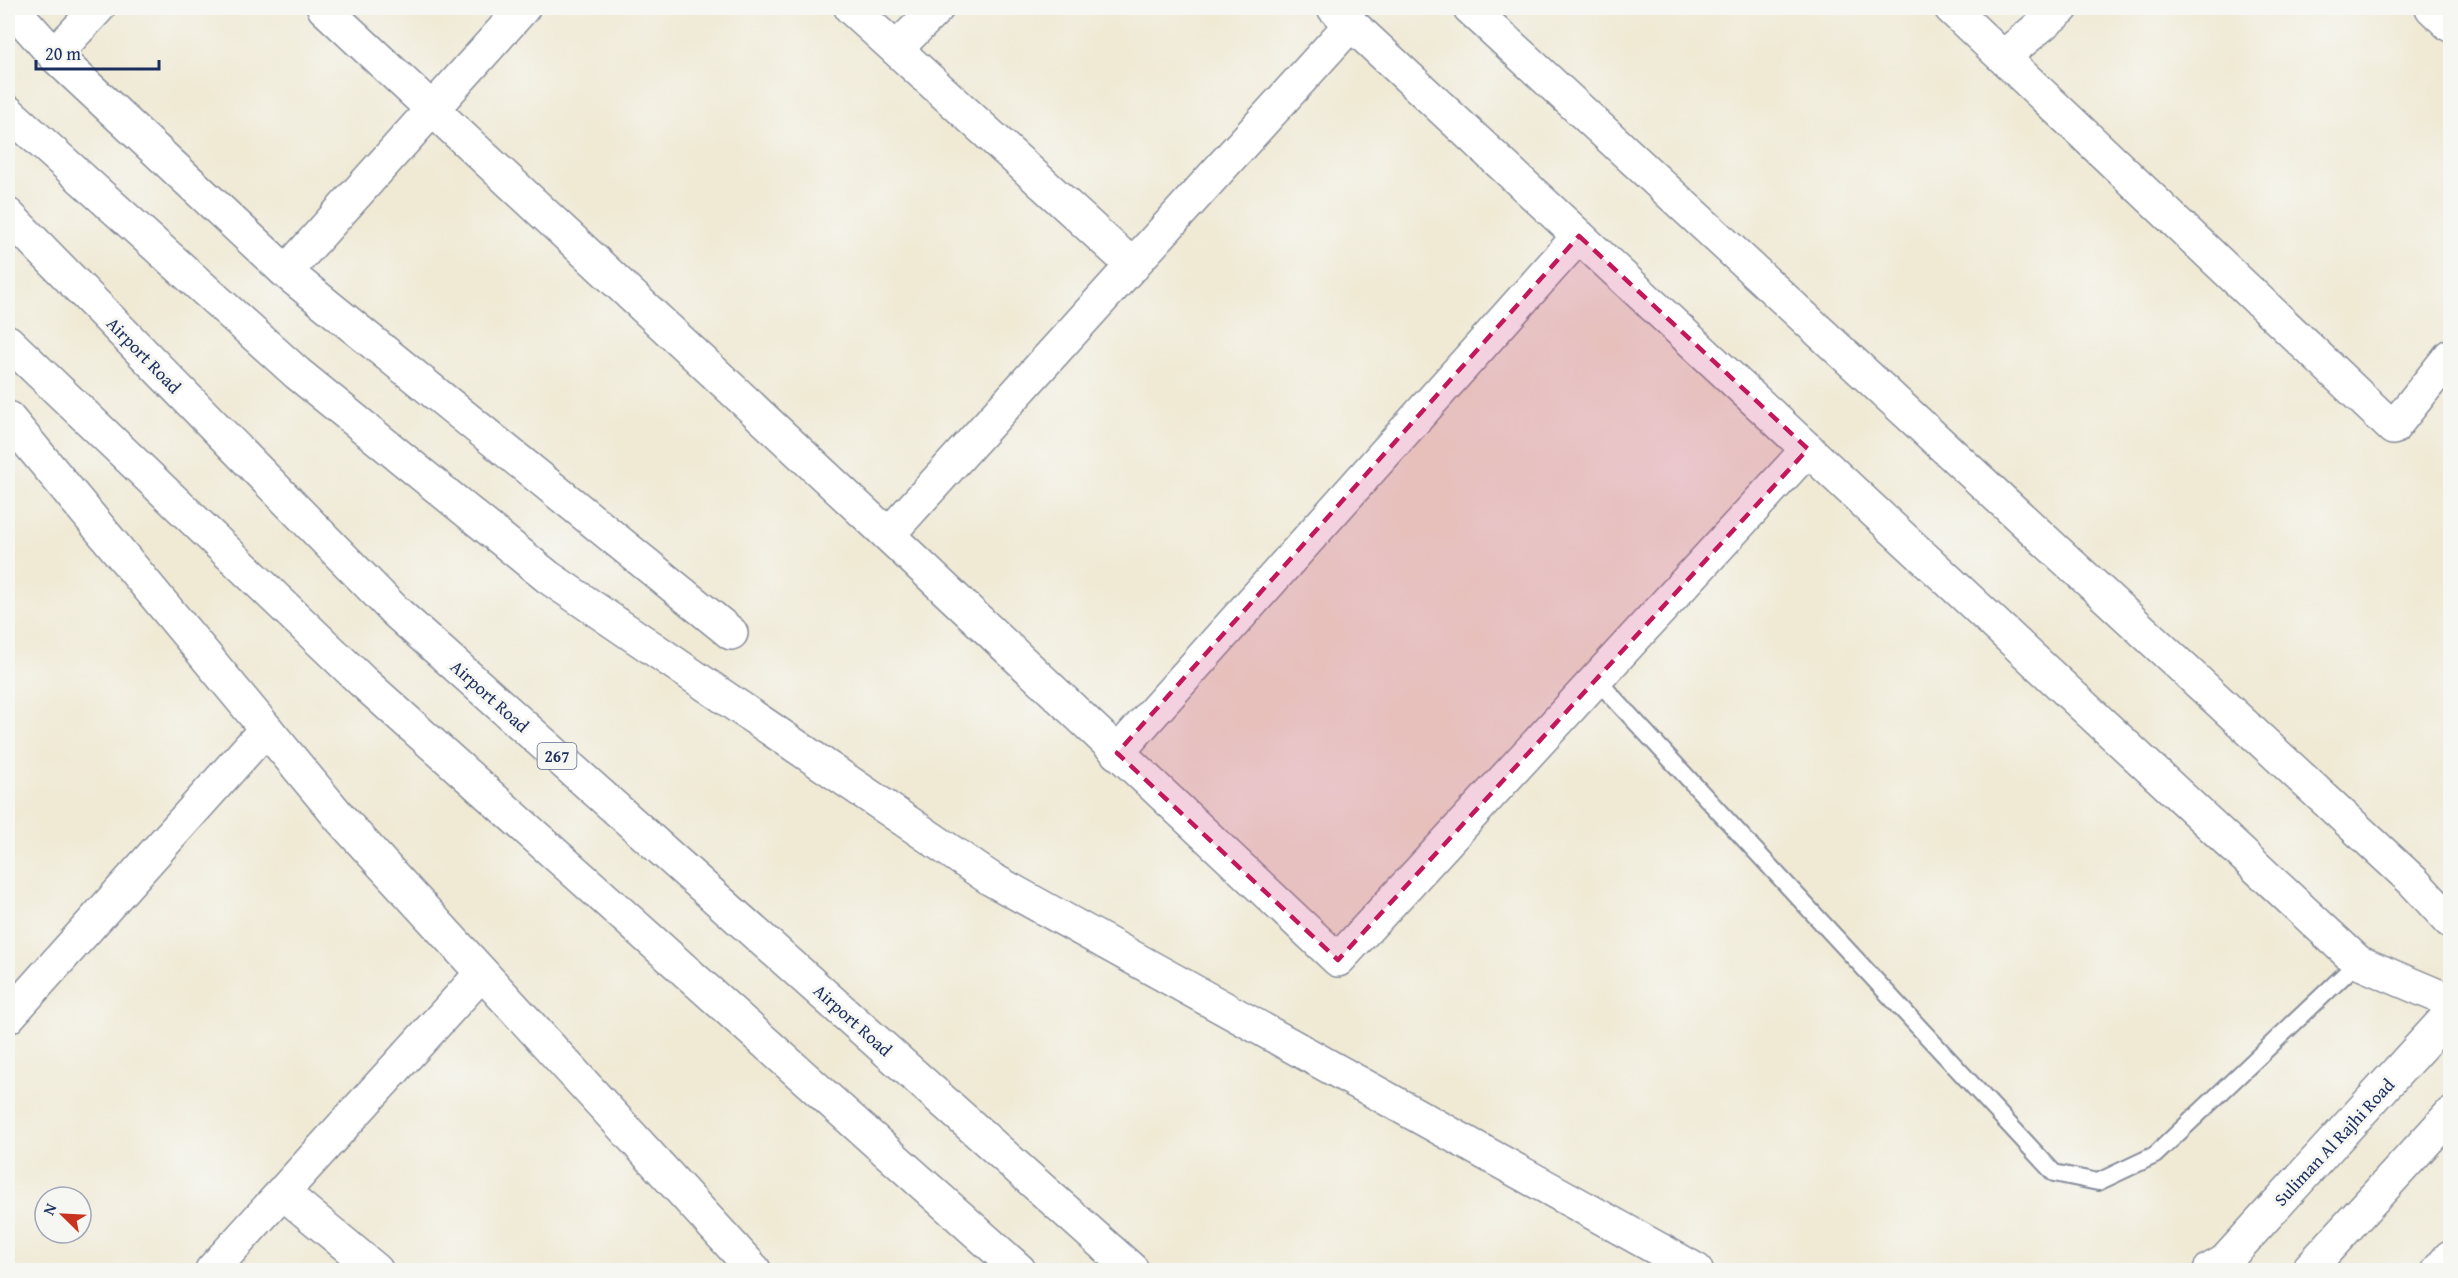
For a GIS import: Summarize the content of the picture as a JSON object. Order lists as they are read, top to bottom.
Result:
{
  "streets": {
    "main road": ["Airport Road", "267", "Suliman Al Rajhi Road"]
  },
  "scale_bar": "20 m",
  "north": "top left"
}
